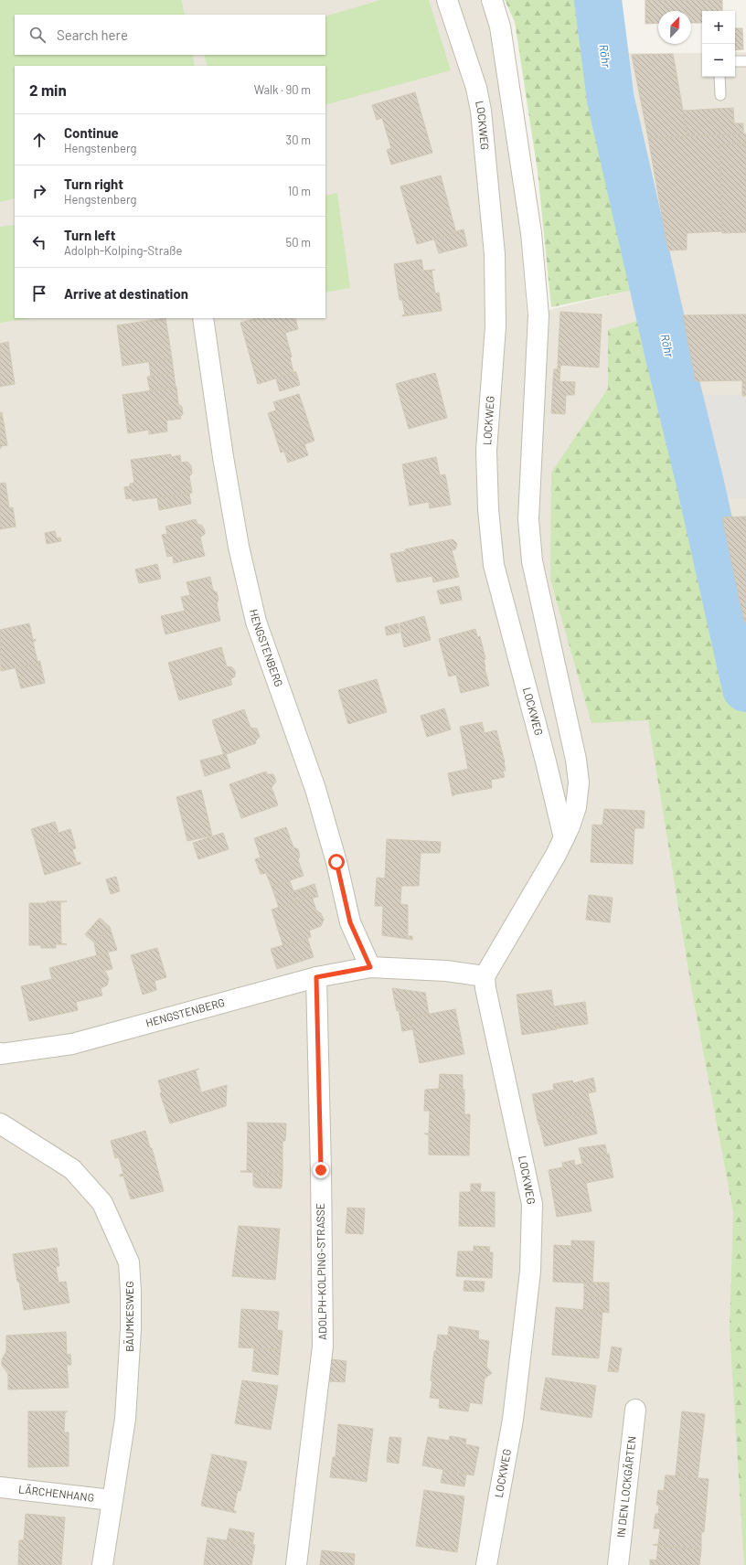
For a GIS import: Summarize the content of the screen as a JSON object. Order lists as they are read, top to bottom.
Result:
{
  "streets": {
    "street": [
      "LOCKWEG",
      "HENGSTENBERG",
      "ADOLPH-KOLPING-STRASSE",
      "BÄUMKESWEG",
      "IN DEN LOCKGÄRTEN",
      "LÄRCHENHANG"
    ]
  },
  "crossings": [
    ["LOCKWEG", "HENGSTENBERG"],
    ["HENGSTENBERG", "ADOLPH-KOLPING-STRASSE"],
    ["BÄUMKESWEG", "LÄRCHENHANG"]
  ],
  "water": ["Röhr"],
  "north": "top right",
  "page": {
    "map_buttons": ["+", "−"],
    "search": "Search here",
    "heading": ["2 min", "Walk · 90 m"],
    "list": [
      ["Continue", "Hengstenberg", "30 m"],
      ["Turn right", "Hengstenberg", "10 m"],
      ["Turn left", "Adolph-Kolping-Straße", "50 m"],
      "Arrive at destination"
    ]
  }
}
